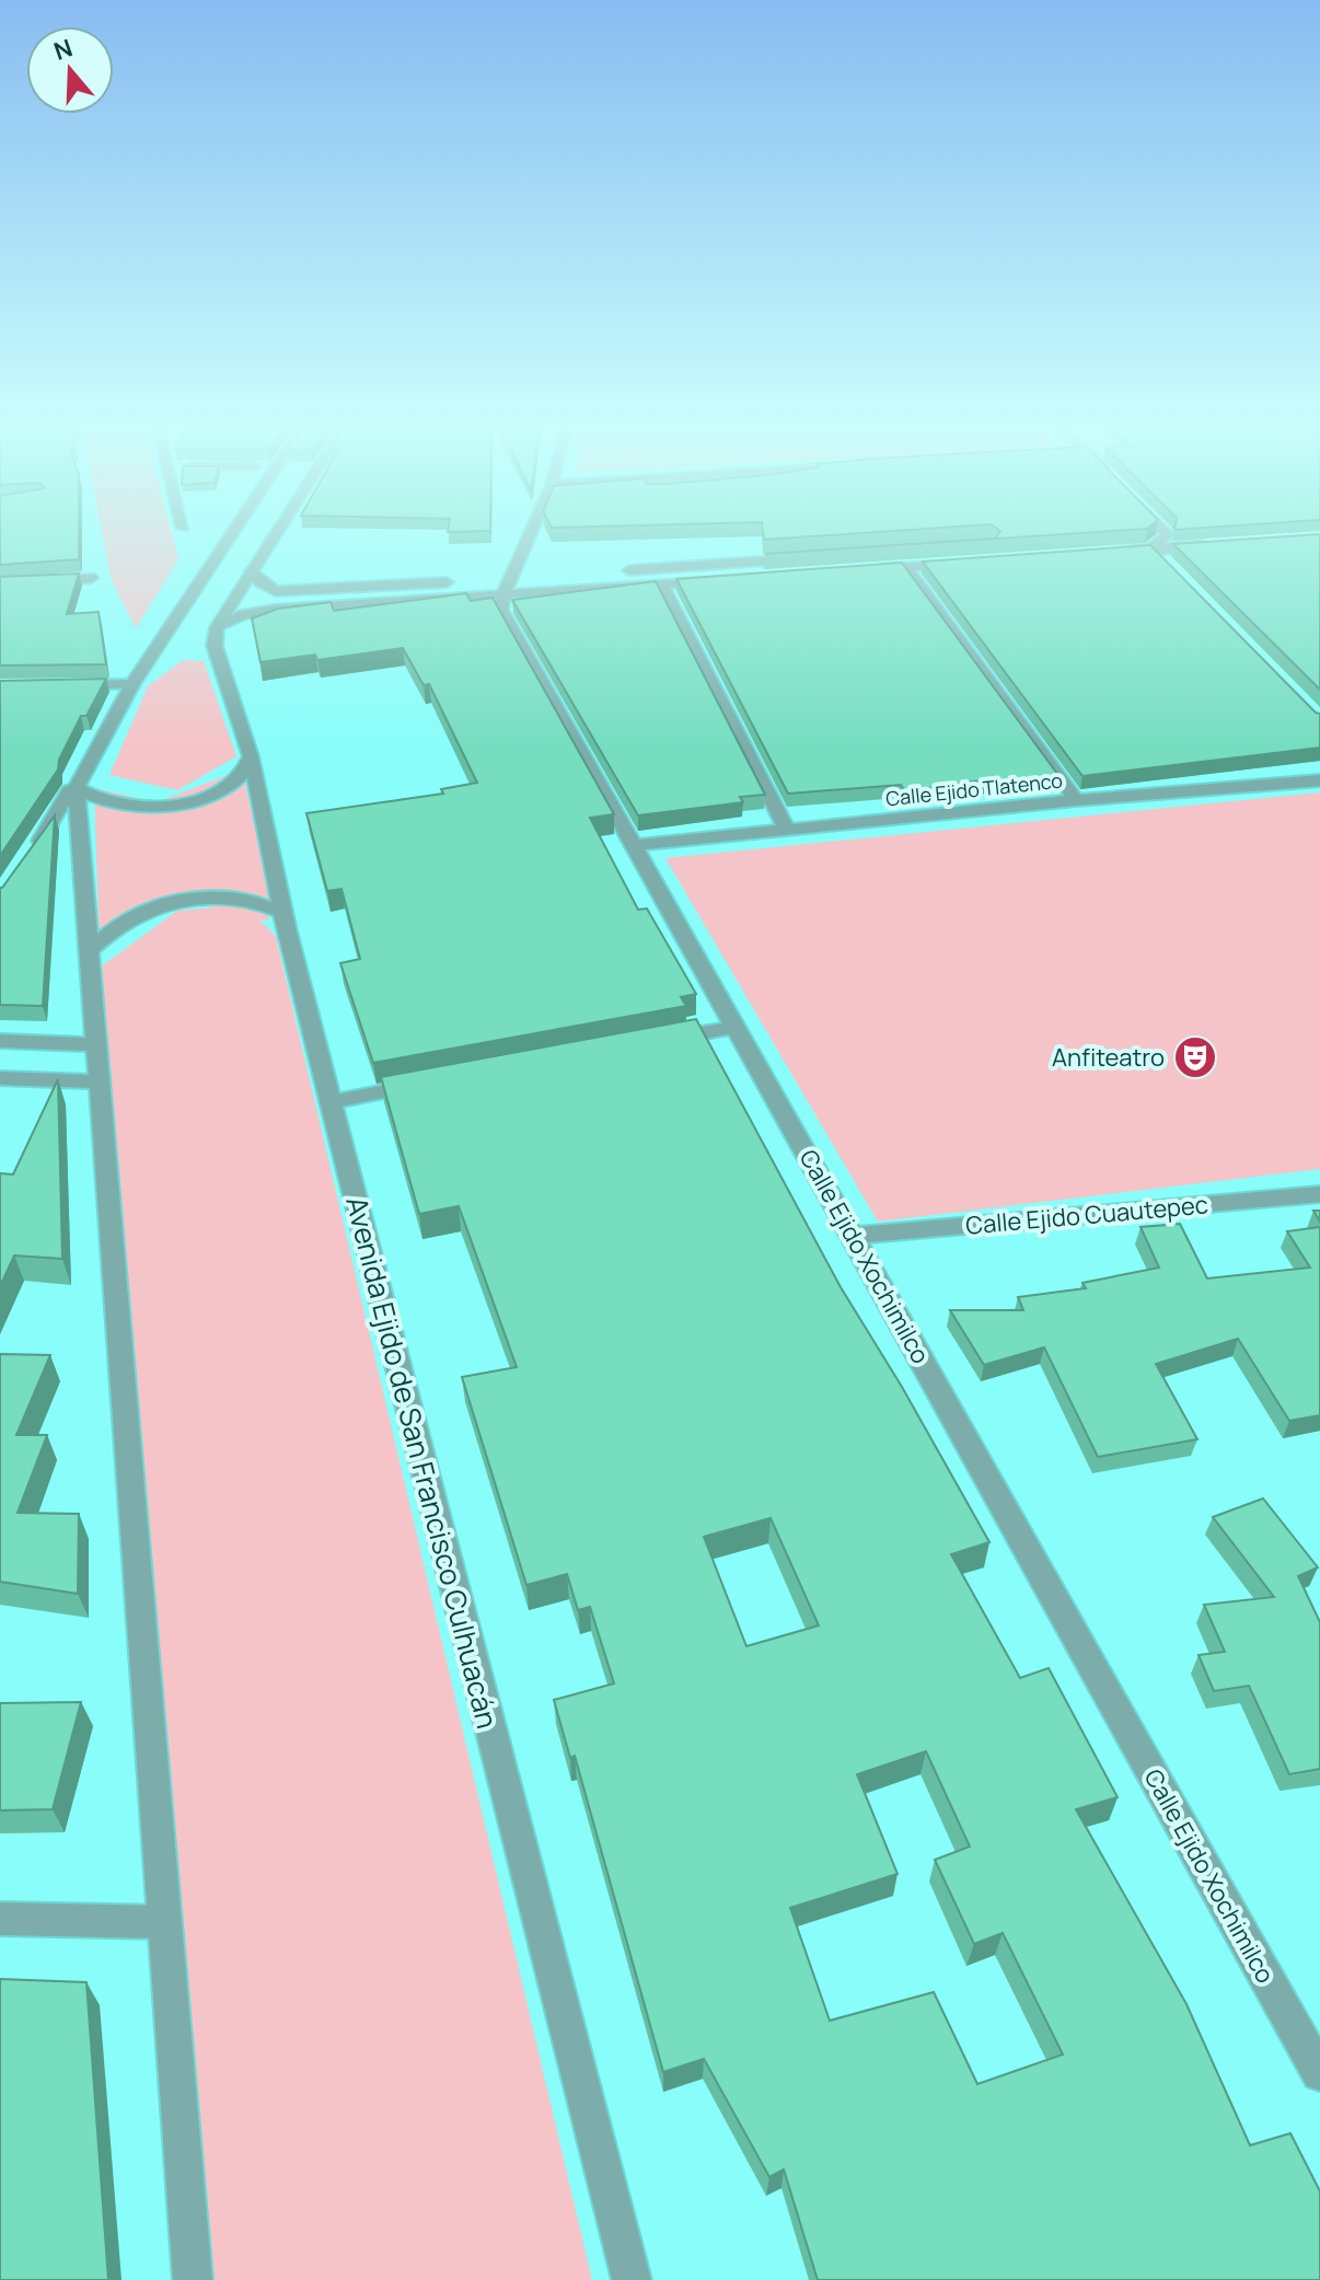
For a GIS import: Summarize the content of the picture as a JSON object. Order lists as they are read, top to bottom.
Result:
{
  "streets": {
    "street": [
      "Calle Ejido Tlatenco",
      "Calle Ejido Cuautepec",
      "Calle Ejido Xochimilco",
      "Avenida Ejido de San Francisco Culhuacán"
    ]
  },
  "crossings": [
    ["Calle Ejido Tlatenco", "Calle Ejido Xochimilco"],
    ["Calle Ejido Cuautepec", "Calle Ejido Xochimilco"]
  ],
  "places": {
    "theatre": ["Anfiteatro"]
  },
  "north": "top"
}
